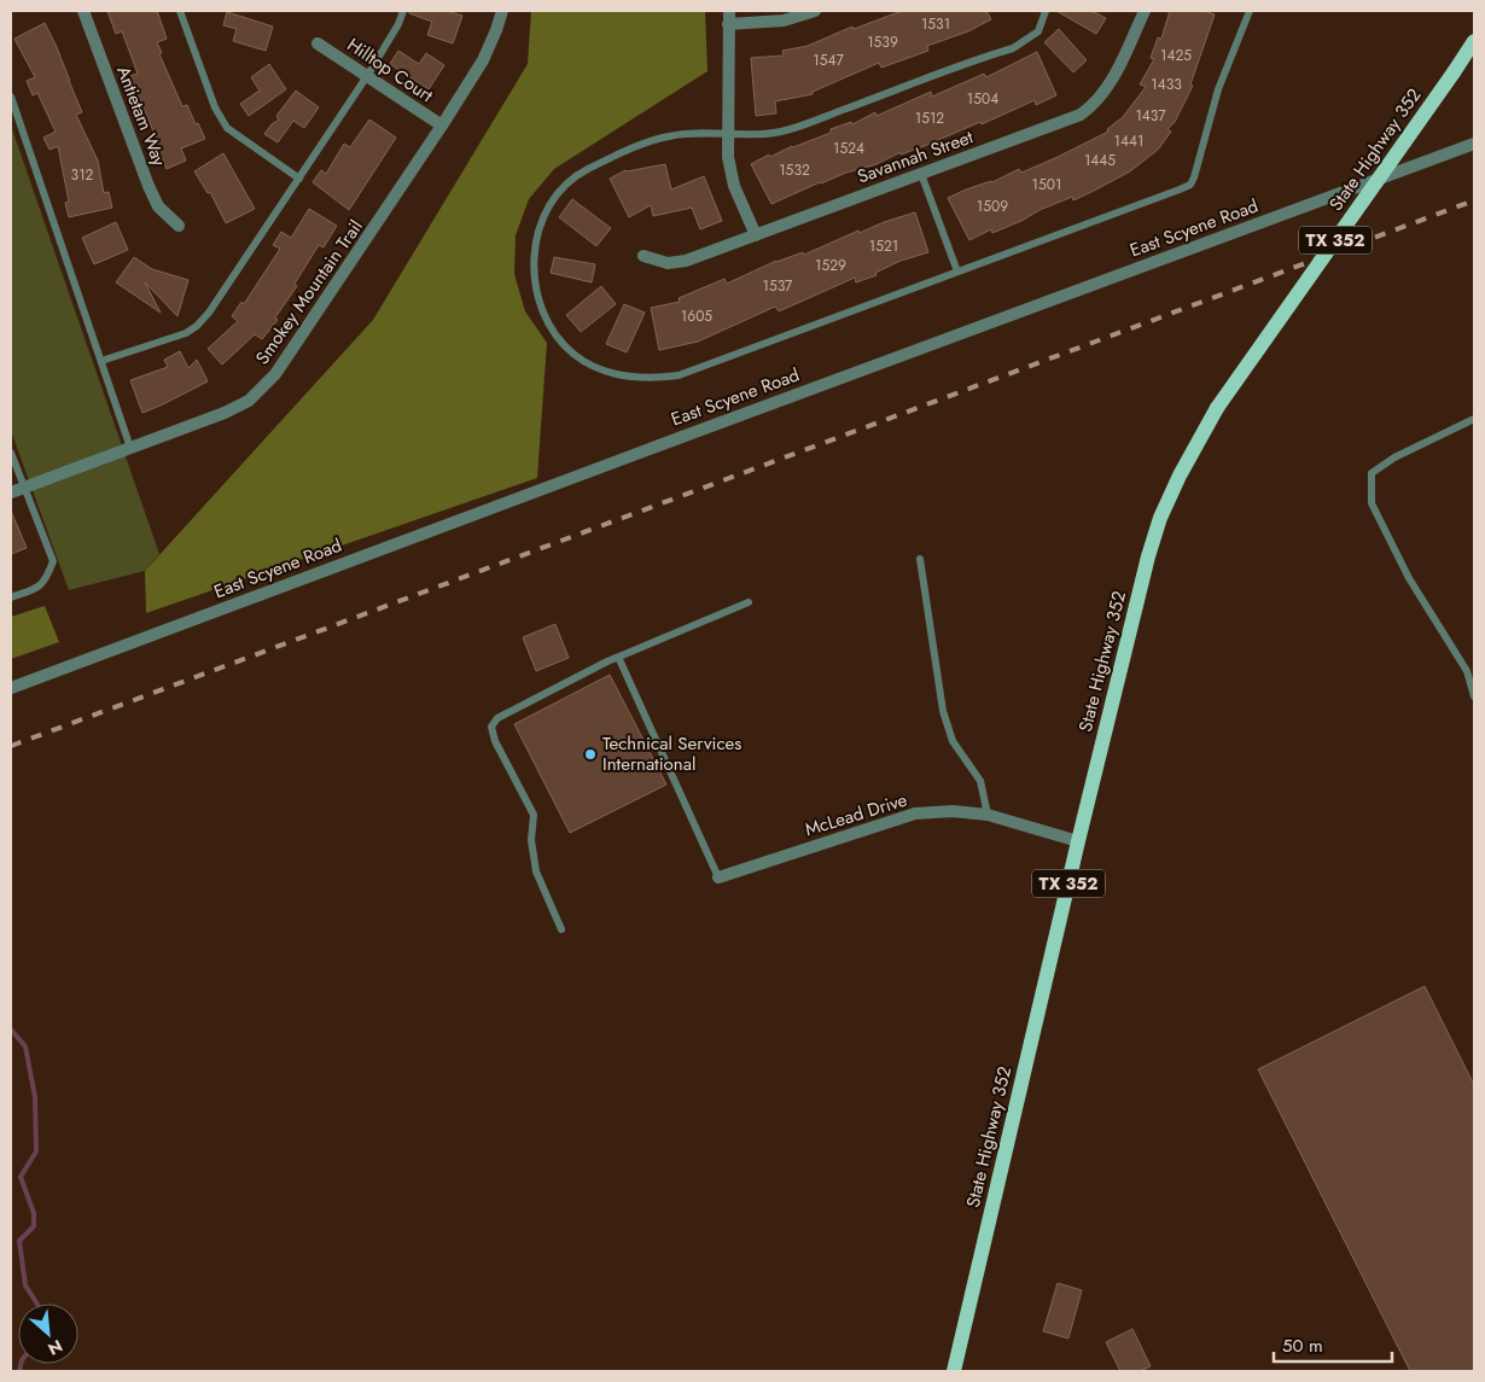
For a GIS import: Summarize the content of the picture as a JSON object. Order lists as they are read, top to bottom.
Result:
{
  "streets": {
    "main road": ["State Highway 352", "TX 352"],
    "street": [
      "Hilltop Court",
      "Antietam Way",
      "Savannah Street",
      "East Scyene Road",
      "Smokey Mountain Trail",
      "McLead Drive"
    ]
  },
  "crossings": [
    ["Hilltop Court", "Smokey Mountain Trail"],
    ["State Highway 352", "McLead Drive"]
  ],
  "places": ["Technical Services International"],
  "house_numbers": [
    "1531",
    "1539",
    "1425",
    "1547",
    "1433",
    "1504",
    "1437",
    "1512",
    "1441",
    "1524",
    "1445",
    "1532",
    "312",
    "1501",
    "1509",
    "1521",
    "1529",
    "1537",
    "1605"
  ],
  "scale_bar": "50 m",
  "north": "bottom right"
}
